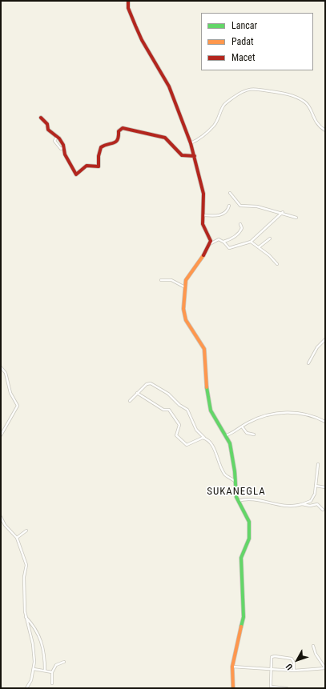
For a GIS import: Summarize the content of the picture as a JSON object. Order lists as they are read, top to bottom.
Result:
{
  "districts": ["SUKANEGLA"],
  "legend": ["Lancar", "Padat", "Macet"],
  "north": "bottom left"
}
